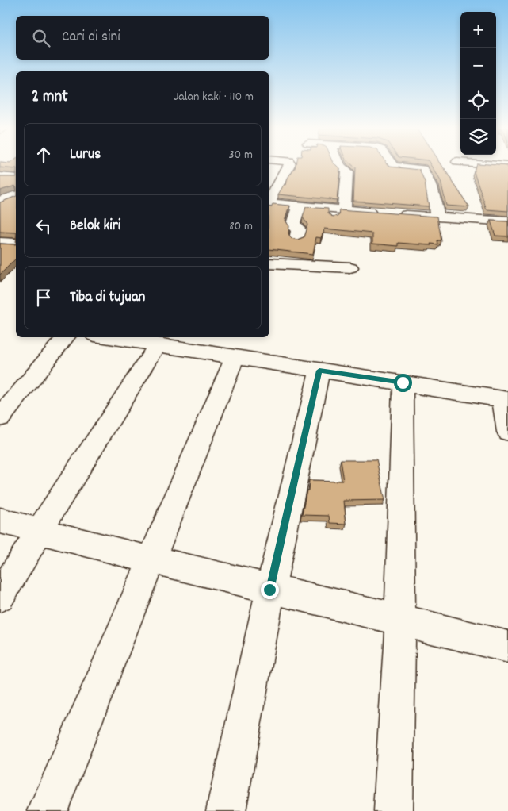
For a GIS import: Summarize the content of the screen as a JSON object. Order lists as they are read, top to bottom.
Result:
{
  "page": {
    "map_buttons": ["+", "−"],
    "search": "Cari di sini",
    "heading": ["2 mnt", "Jalan kaki · 110 m"],
    "list": [
      ["Lurus", "30 m"],
      ["Belok kiri", "80 m"],
      "Tiba di tujuan"
    ]
  }
}
